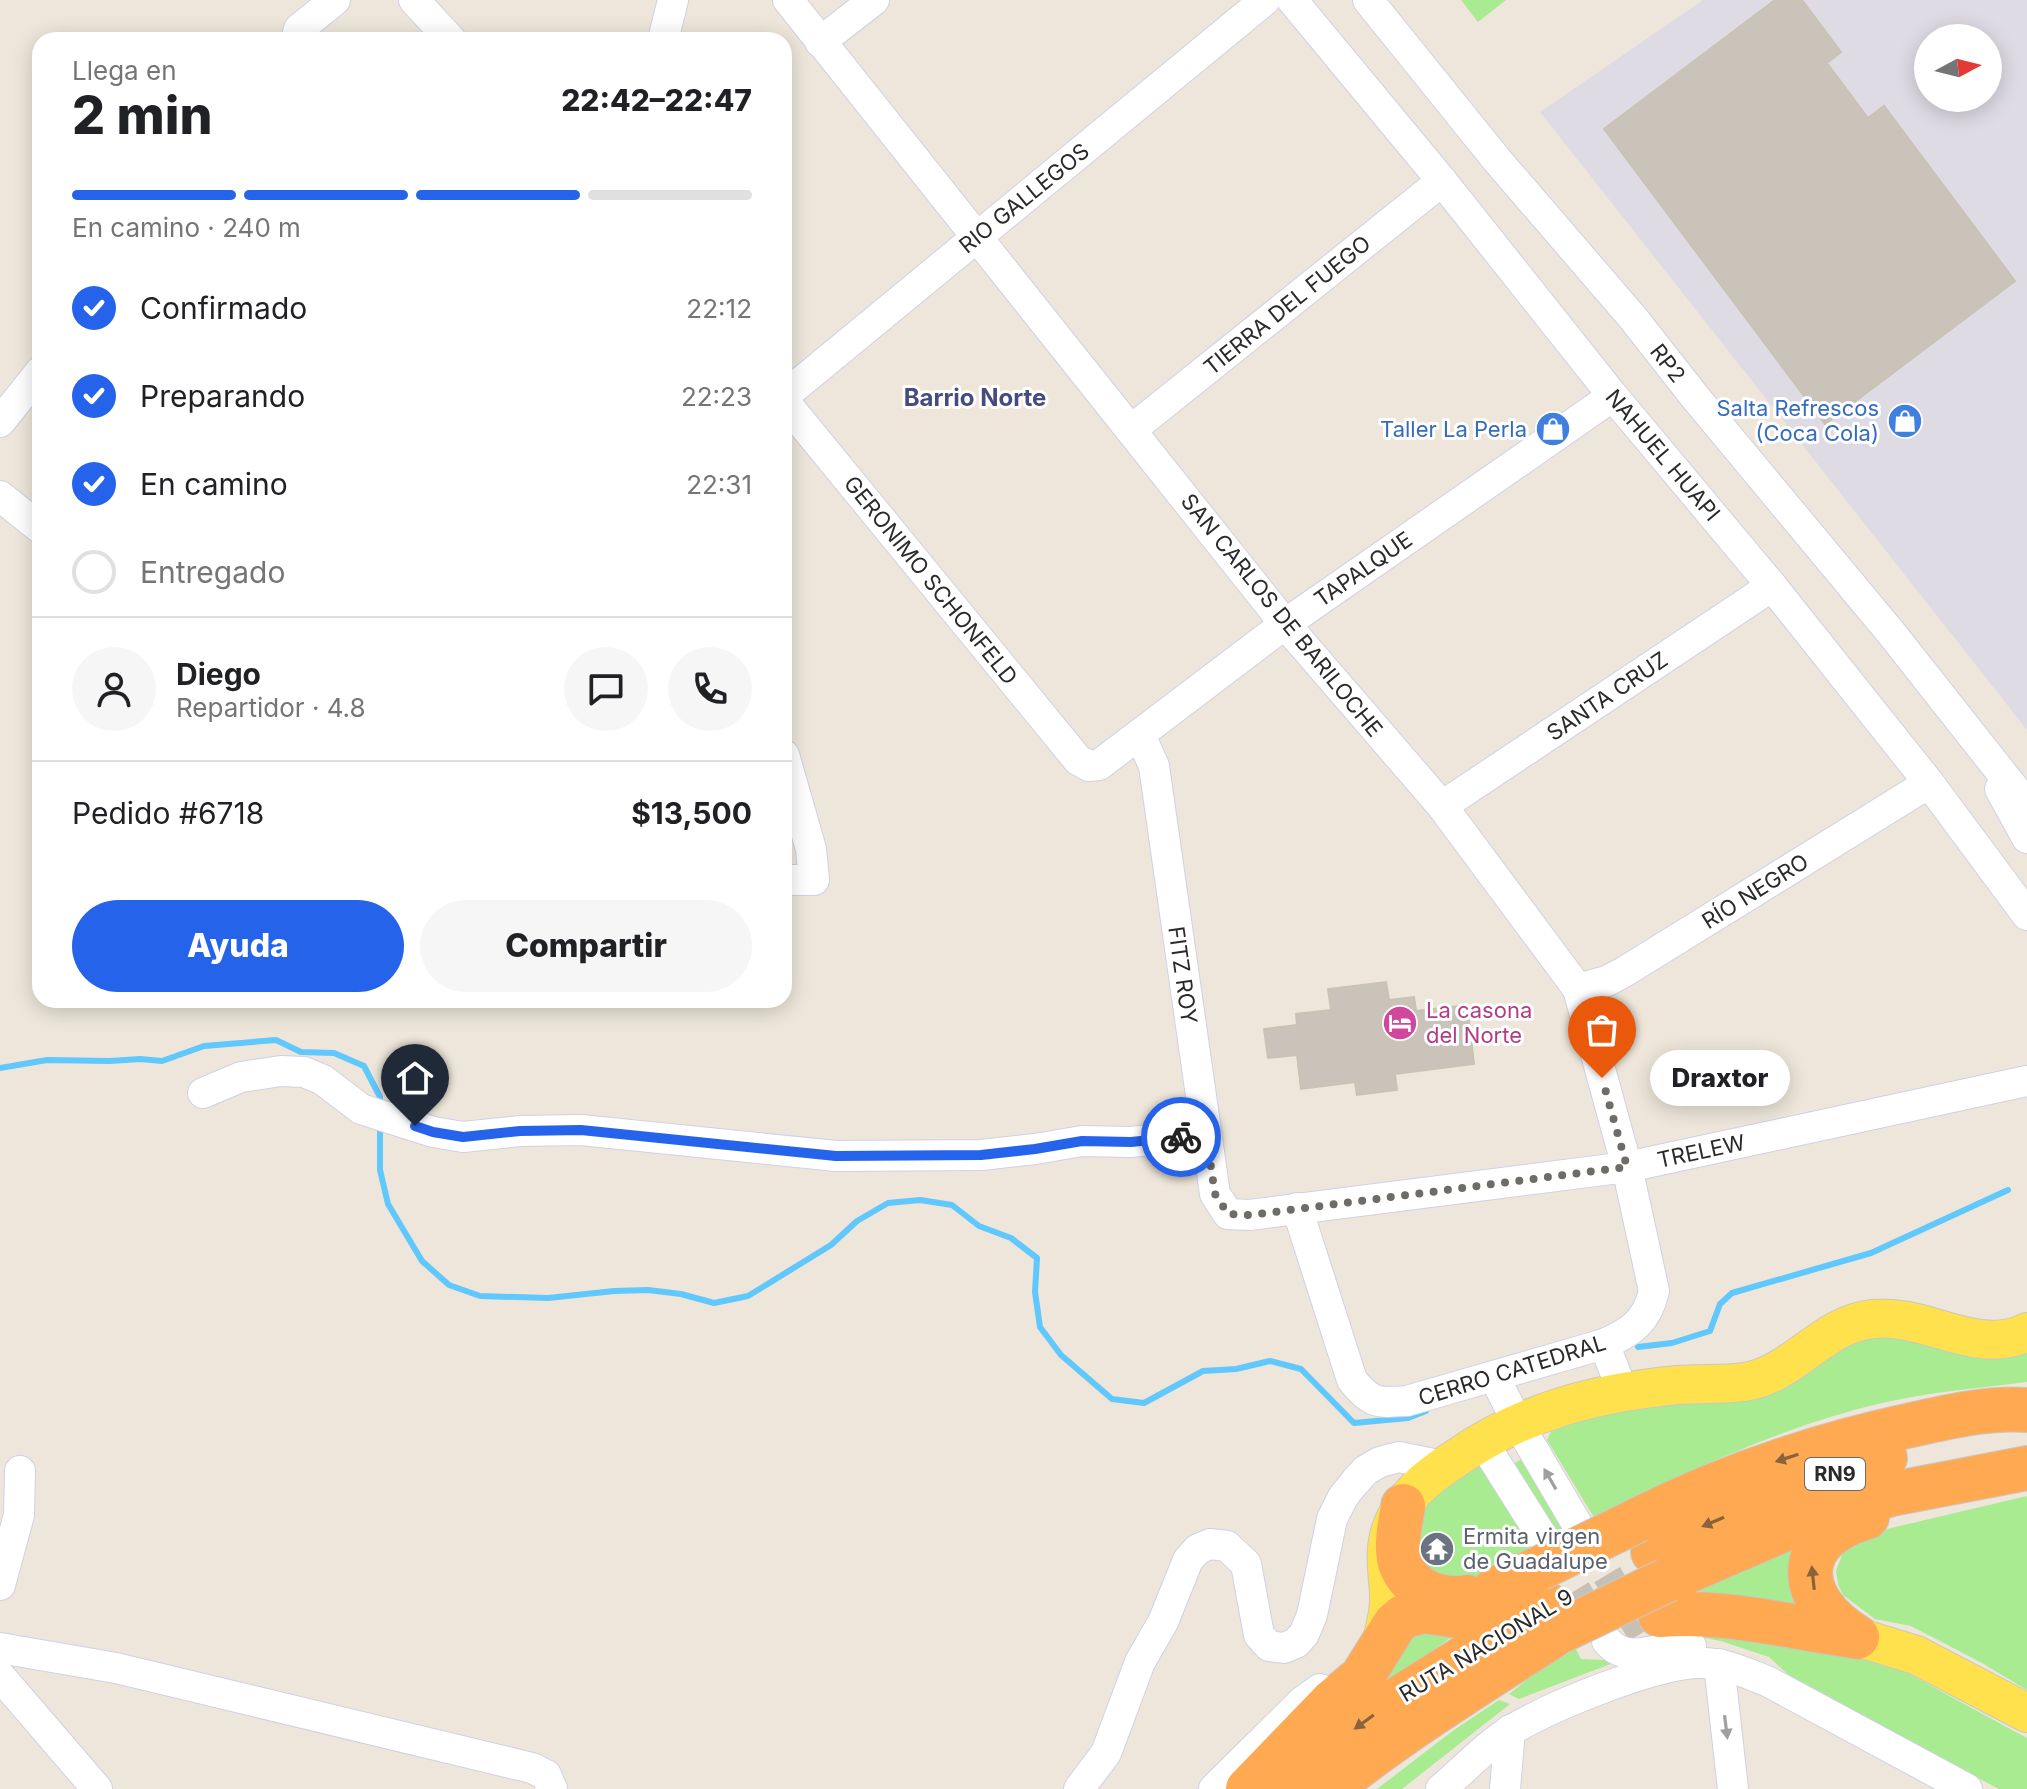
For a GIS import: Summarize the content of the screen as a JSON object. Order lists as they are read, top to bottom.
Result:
{
  "streets": {
    "highway": ["RN9", "RUTA NACIONAL 9"],
    "street": [
      "RIO GALLEGOS",
      "TIERRA DEL FUEGO",
      "RP2",
      "NAHUEL HUAPI",
      "TAPALQUE",
      "GERONIMO SCHONFELD",
      "SAN CARLOS DE BARILOCHE",
      "SANTA CRUZ",
      "RÍO NEGRO",
      "FITZ ROY",
      "TRELEW",
      "CERRO CATEDRAL"
    ]
  },
  "crossings": [
    ["RIO GALLEGOS", "SAN CARLOS DE BARILOCHE"],
    ["TIERRA DEL FUEGO", "NAHUEL HUAPI"],
    ["TIERRA DEL FUEGO", "SAN CARLOS DE BARILOCHE"],
    ["NAHUEL HUAPI", "TAPALQUE"],
    ["NAHUEL HUAPI", "SANTA CRUZ"],
    ["NAHUEL HUAPI", "RÍO NEGRO"],
    ["TAPALQUE", "GERONIMO SCHONFELD"],
    ["TAPALQUE", "SAN CARLOS DE BARILOCHE"],
    ["TAPALQUE", "FITZ ROY"],
    ["SAN CARLOS DE BARILOCHE", "SANTA CRUZ"],
    ["SAN CARLOS DE BARILOCHE", "RÍO NEGRO"],
    ["SAN CARLOS DE BARILOCHE", "TRELEW"],
    ["SAN CARLOS DE BARILOCHE", "CERRO CATEDRAL"],
    ["FITZ ROY", "TRELEW"],
    ["TRELEW", "CERRO CATEDRAL"]
  ],
  "districts": ["Barrio Norte"],
  "places": {
    "shop": ["Salta Refrescos (Coca Cola)", "Taller La Perla"],
    "hotel": ["La casona del Norte"],
    "other": ["Draxtor"],
    "temple": ["Ermita virgen de Guadalupe"]
  },
  "north": "right",
  "page": {
    "heading": ["2 min", "Llega en", "22:42–22:47"],
    "panel": [
      "Diego",
      "Repartidor · 4.8",
      "Pedido #6718",
      "$13,500"
    ],
    "bar": "En camino · 240 m",
    "list": [
      ["Confirmado", "22:12"],
      ["Preparando", "22:23"],
      ["En camino", "22:31"],
      "Entregado"
    ],
    "buttons": ["Ayuda", "Compartir"],
    "bubble": "Draxtor"
  }
}
